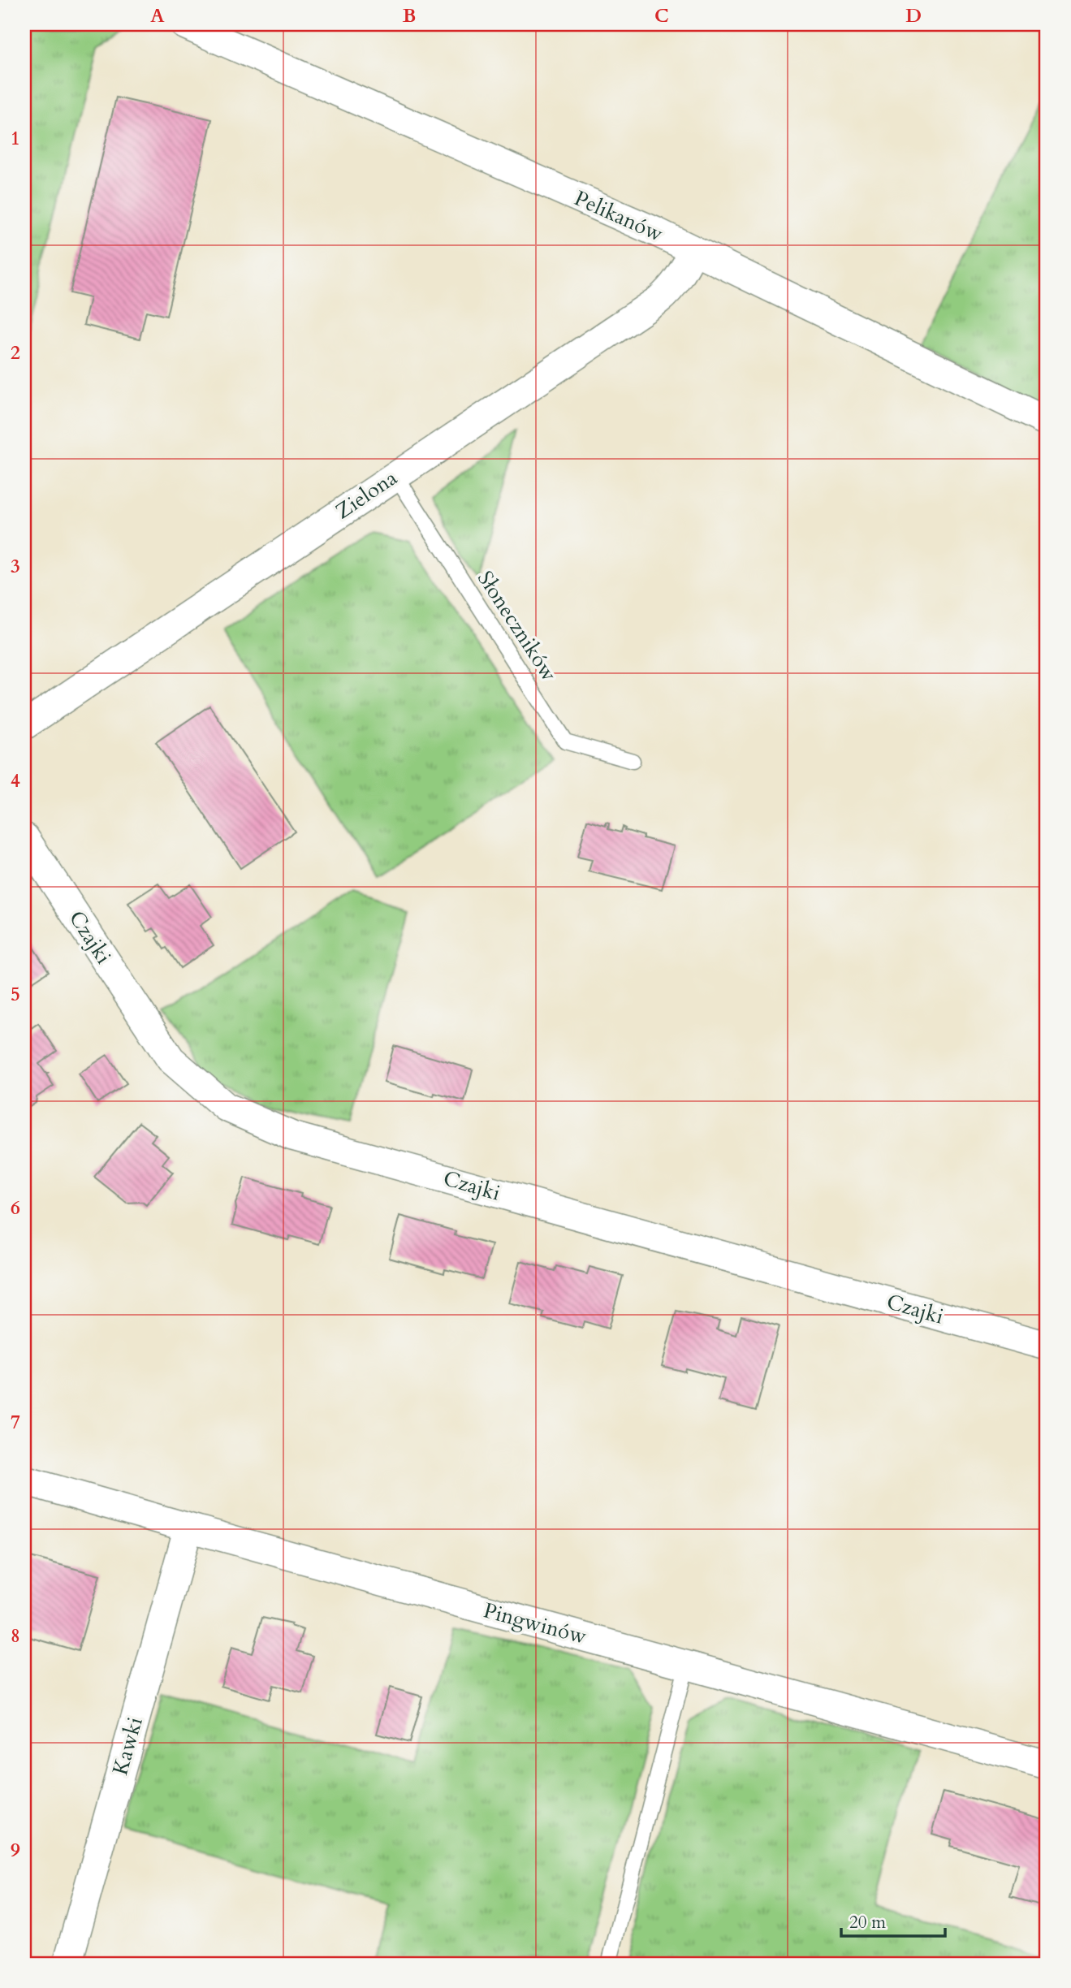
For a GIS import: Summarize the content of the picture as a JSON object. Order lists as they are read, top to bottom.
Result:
{
  "streets": {
    "street": [
      "Pelikanów",
      "Zielona",
      "Czajki",
      "Pingwinów",
      "Kawki"
    ],
    "lane": ["Słoneczników"]
  },
  "crossings": [
    ["Pelikanów", "Zielona"],
    ["Zielona", "Słoneczników"],
    ["Pingwinów", "Kawki"]
  ],
  "scale_bar": "20 m",
  "grid": {
    "columns": [
      "A",
      "B",
      "C",
      "D"
    ],
    "rows": [
      "1",
      "2",
      "3",
      "4",
      "5",
      "6",
      "7",
      "8",
      "9"
    ]
  }
}
